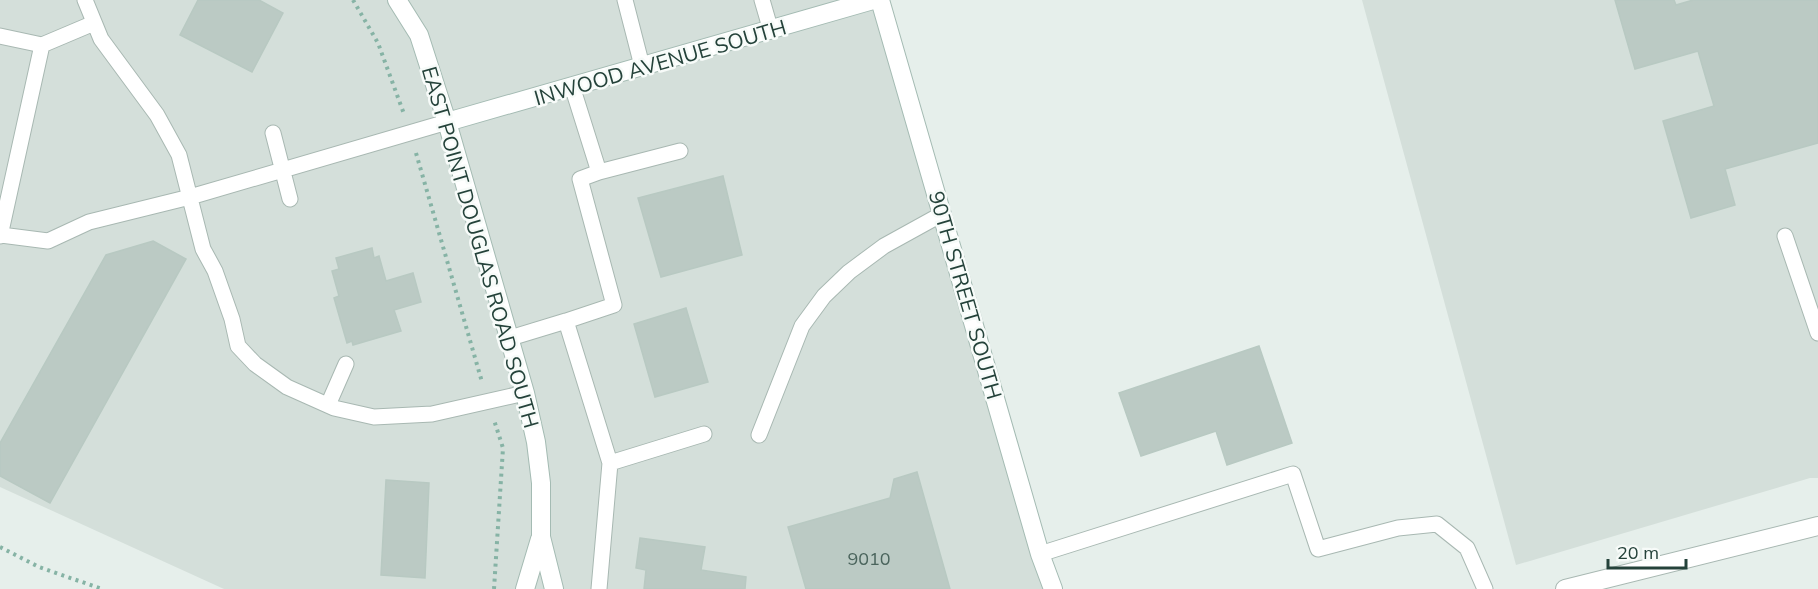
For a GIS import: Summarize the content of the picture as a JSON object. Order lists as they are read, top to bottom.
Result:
{
  "streets": {
    "street": ["INWOOD AVENUE SOUTH", "EAST POINT DOUGLAS ROAD SOUTH", "90TH STREET SOUTH"]
  },
  "crossings": [
    ["INWOOD AVENUE SOUTH", "EAST POINT DOUGLAS ROAD SOUTH"]
  ],
  "house_numbers": ["9010"],
  "scale_bar": "20 m"
}
